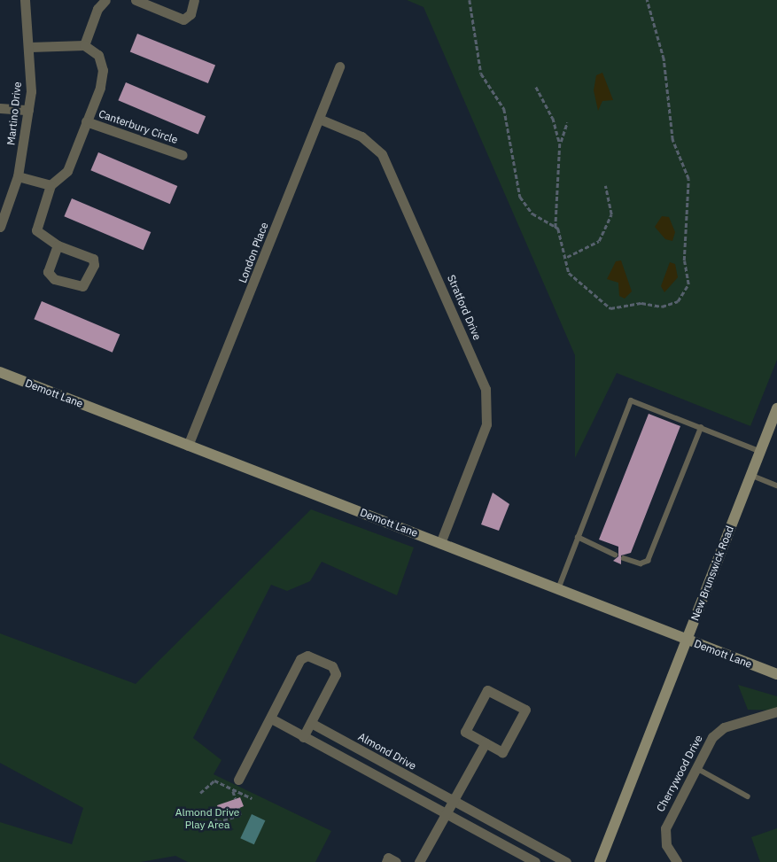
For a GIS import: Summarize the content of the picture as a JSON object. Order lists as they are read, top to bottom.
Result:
{
  "streets": {
    "street": [
      "Martino Drive",
      "Canterbury Circle",
      "London Place",
      "Stratford Drive",
      "Demott Lane",
      "New Brunswick Road",
      "Almond Drive",
      "Cherrywood Drive"
    ]
  },
  "crossings": [
    ["London Place", "Stratford Drive"],
    ["London Place", "Demott Lane"],
    ["Stratford Drive", "Demott Lane"],
    ["Demott Lane", "New Brunswick Road"]
  ],
  "parks": ["Almond Drive Play Area"]
}
